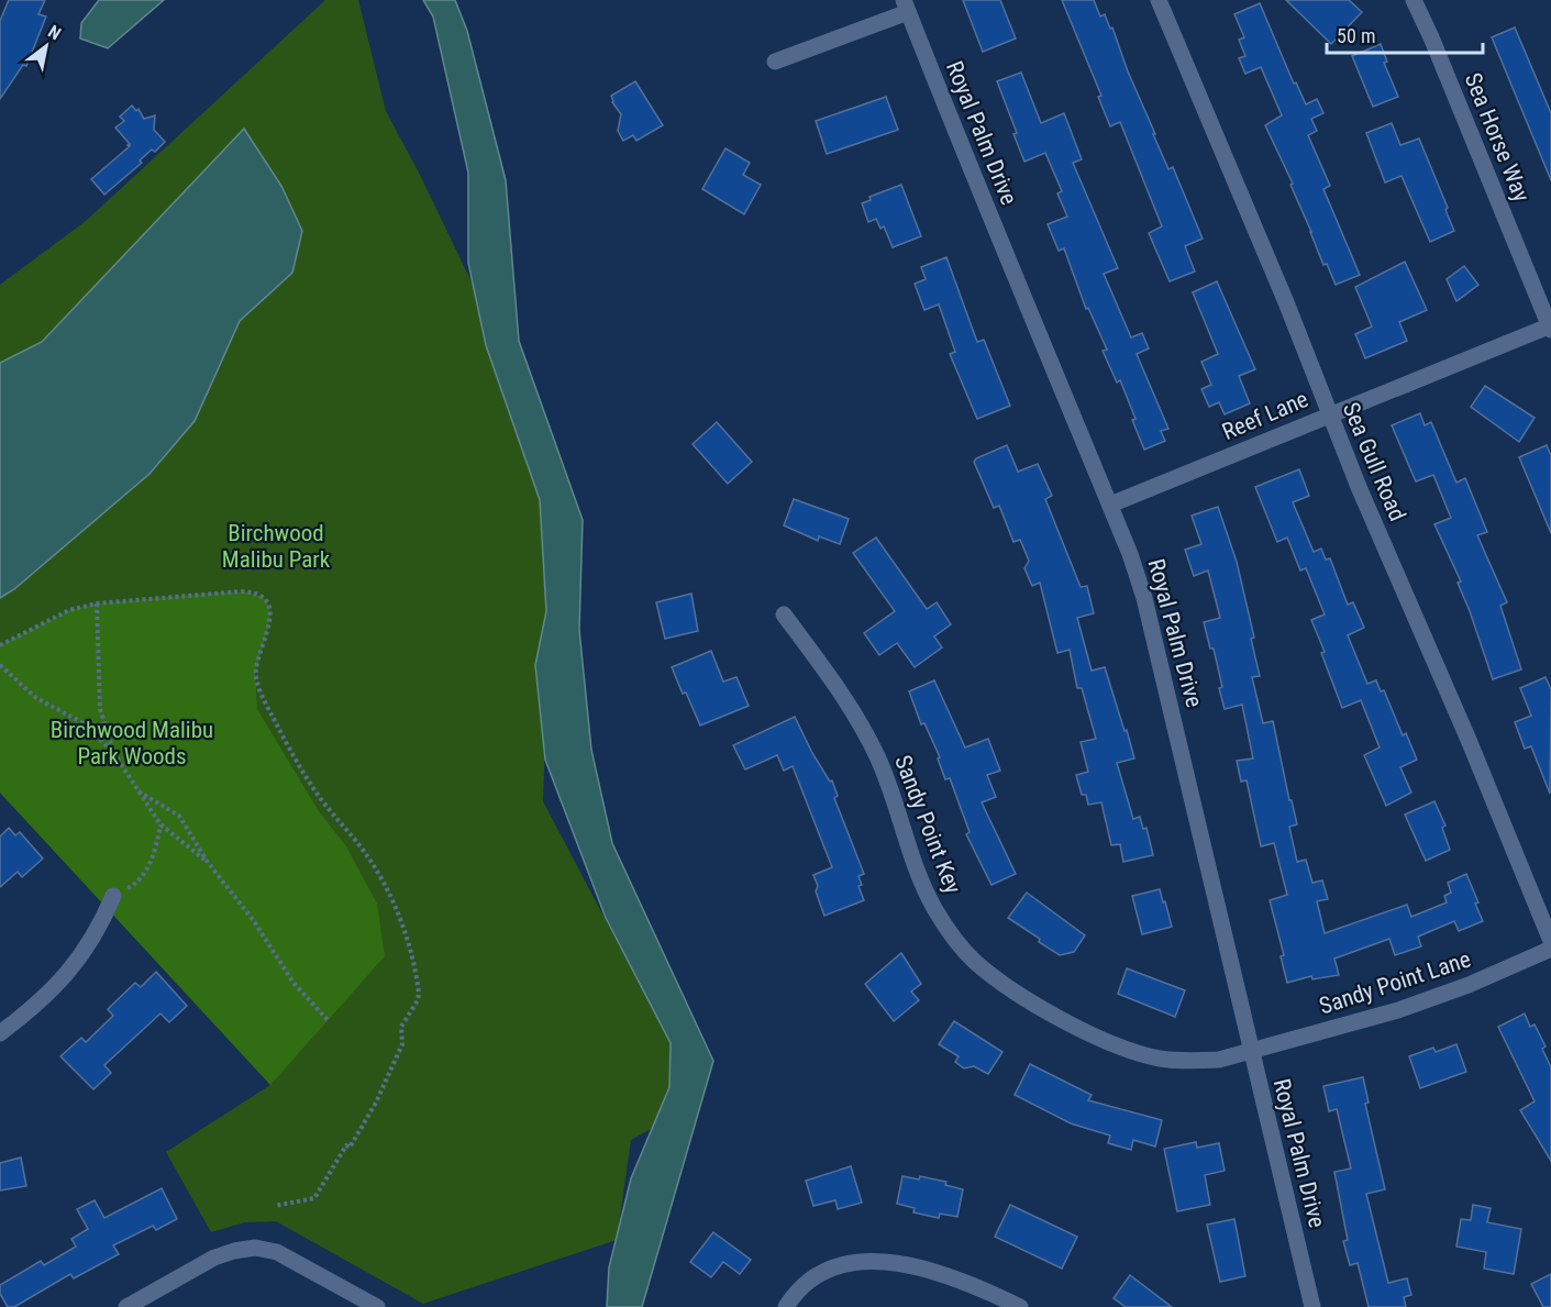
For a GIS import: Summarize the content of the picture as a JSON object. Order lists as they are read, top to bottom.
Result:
{
  "streets": {
    "street": [
      "Royal Palm Drive",
      "Sea Horse Way",
      "Reef Lane",
      "Sea Gull Road",
      "Sandy Point Key",
      "Sandy Point Lane"
    ]
  },
  "crossings": [
    ["Royal Palm Drive", "Reef Lane"],
    ["Royal Palm Drive", "Sandy Point Key"],
    ["Royal Palm Drive", "Sandy Point Lane"],
    ["Sea Horse Way", "Reef Lane"],
    ["Reef Lane", "Sea Gull Road"],
    ["Sandy Point Key", "Sandy Point Lane"]
  ],
  "parks": ["Birchwood Malibu Park", "Birchwood Malibu Park Woods"],
  "scale_bar": "50 m",
  "north": "top right"
}
